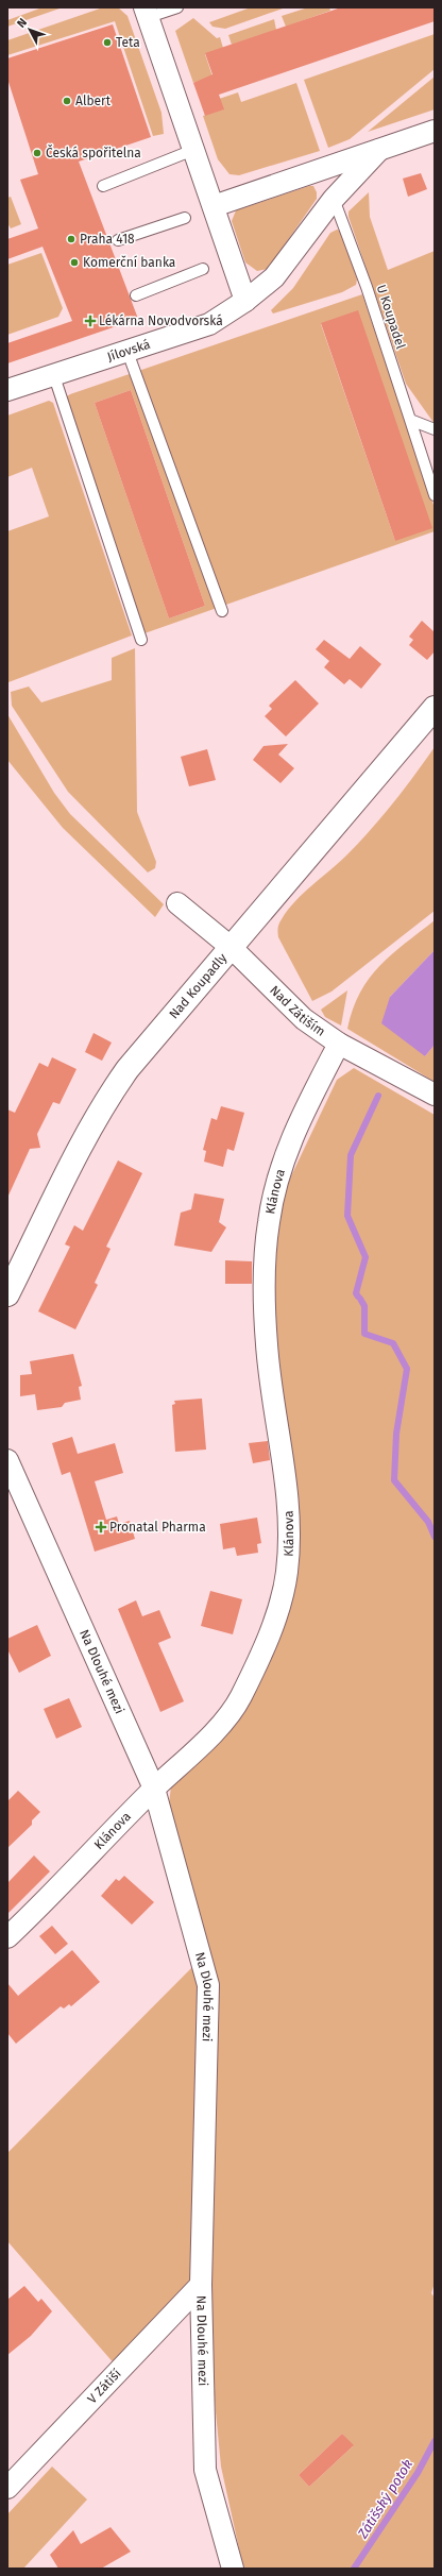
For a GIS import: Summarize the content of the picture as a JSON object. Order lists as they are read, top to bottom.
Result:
{
  "streets": {
    "street": [
      "Jílovská",
      "Nad Koupadly",
      "Nad Zátiším",
      "Klánova",
      "Na Dlouhé mezi",
      "V Zátiší"
    ],
    "lane": ["U Koupadel"]
  },
  "crossings": [
    ["U Koupadel", "Jílovská"],
    ["Nad Koupadly", "Nad Zátiším"],
    ["Nad Zátiším", "Klánova"],
    ["Klánova", "Na Dlouhé mezi"],
    ["Na Dlouhé mezi", "V Zátiší"]
  ],
  "water": ["Zátišský potok"],
  "places": {
    "other": [
      "Teta",
      "Albert",
      "Česká spořitelna",
      "Praha 418",
      "Komerční banka"
    ],
    "health": ["Lékárna Novodvorská", "Pronatal Pharma"]
  },
  "north": "top left"
}
